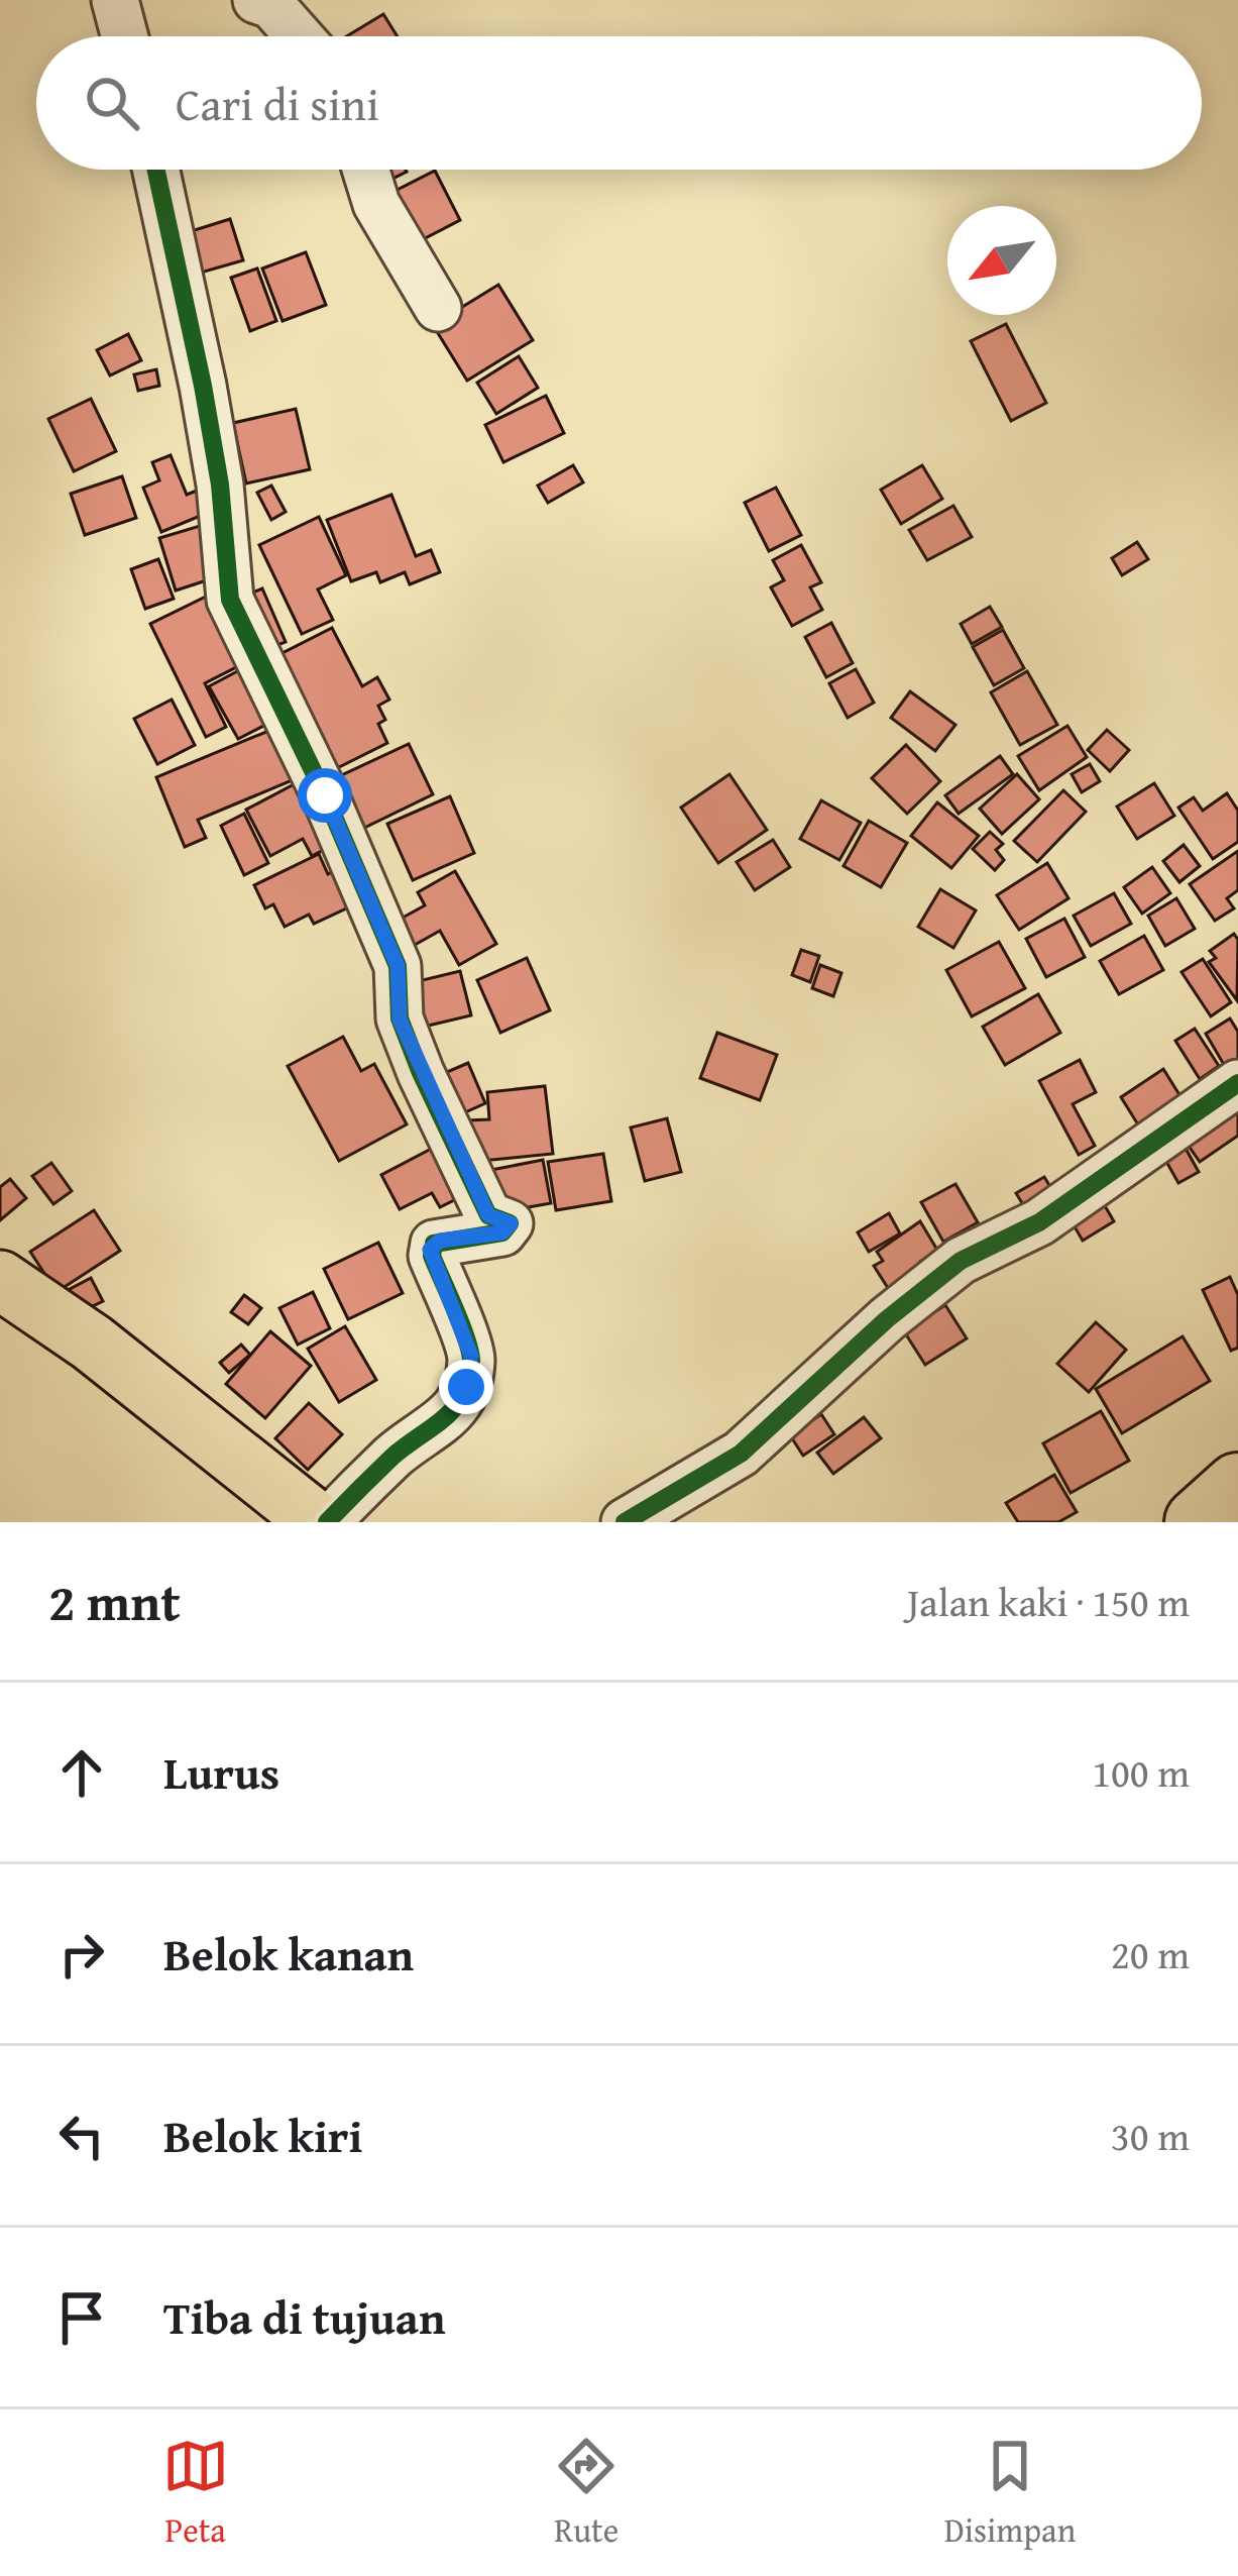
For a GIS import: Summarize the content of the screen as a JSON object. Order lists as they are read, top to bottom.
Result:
{
  "north": "bottom left",
  "page": {
    "search": "Cari di sini",
    "heading": ["2 mnt", "Jalan kaki · 150 m"],
    "list": [
      ["Lurus", "100 m"],
      ["Belok kanan", "20 m"],
      ["Belok kiri", "30 m"],
      "Tiba di tujuan"
    ],
    "nav": ["Peta", "Rute", "Disimpan"]
  }
}
